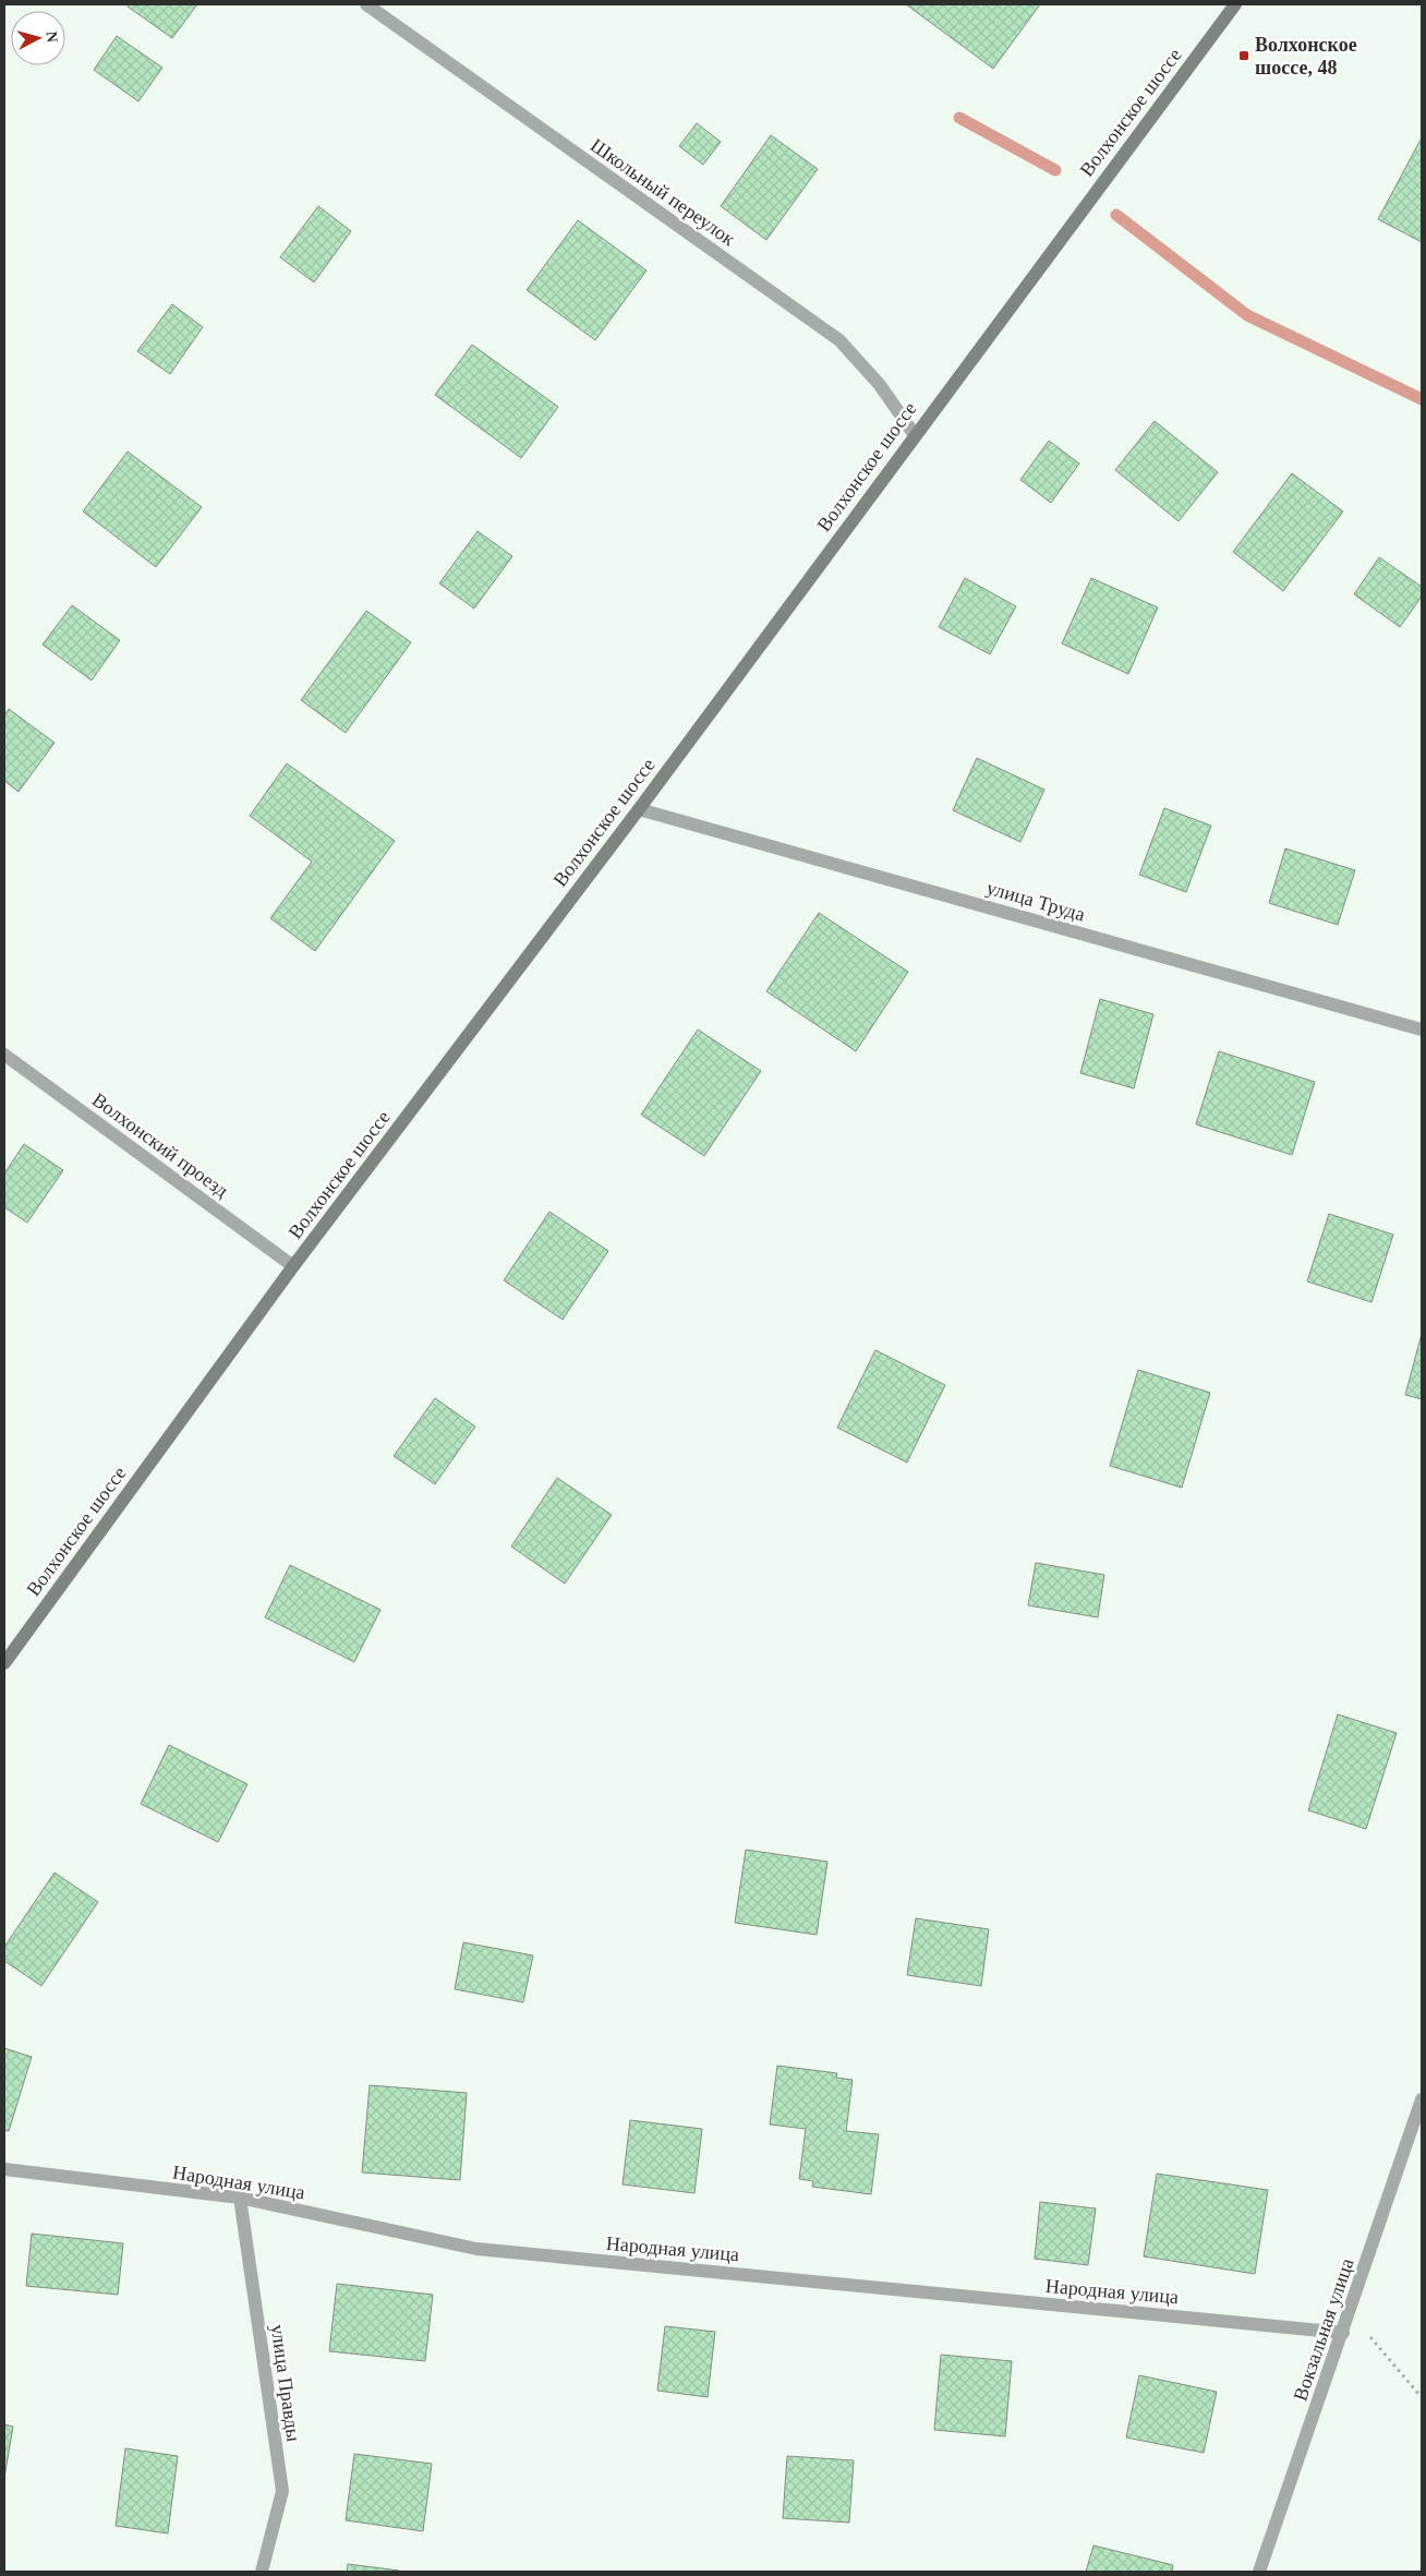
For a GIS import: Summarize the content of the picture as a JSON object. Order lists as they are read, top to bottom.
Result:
{
  "streets": {
    "street": [
      "Волхонское шоссе",
      "Школьный переулок",
      "улица Труда",
      "Волхонский проезд",
      "Народная улица",
      "Вокзальная улица",
      "улица Правды"
    ]
  },
  "crossings": [
    ["Волхонское шоссе", "Школьный переулок"],
    ["Волхонское шоссе", "улица Труда"],
    ["Волхонское шоссе", "Волхонский проезд"],
    ["Народная улица", "Вокзальная улица"],
    ["Народная улица", "улица Правды"]
  ],
  "places": {
    "transit": ["Волхонское шоссе, 48"]
  },
  "north": "right"
}
